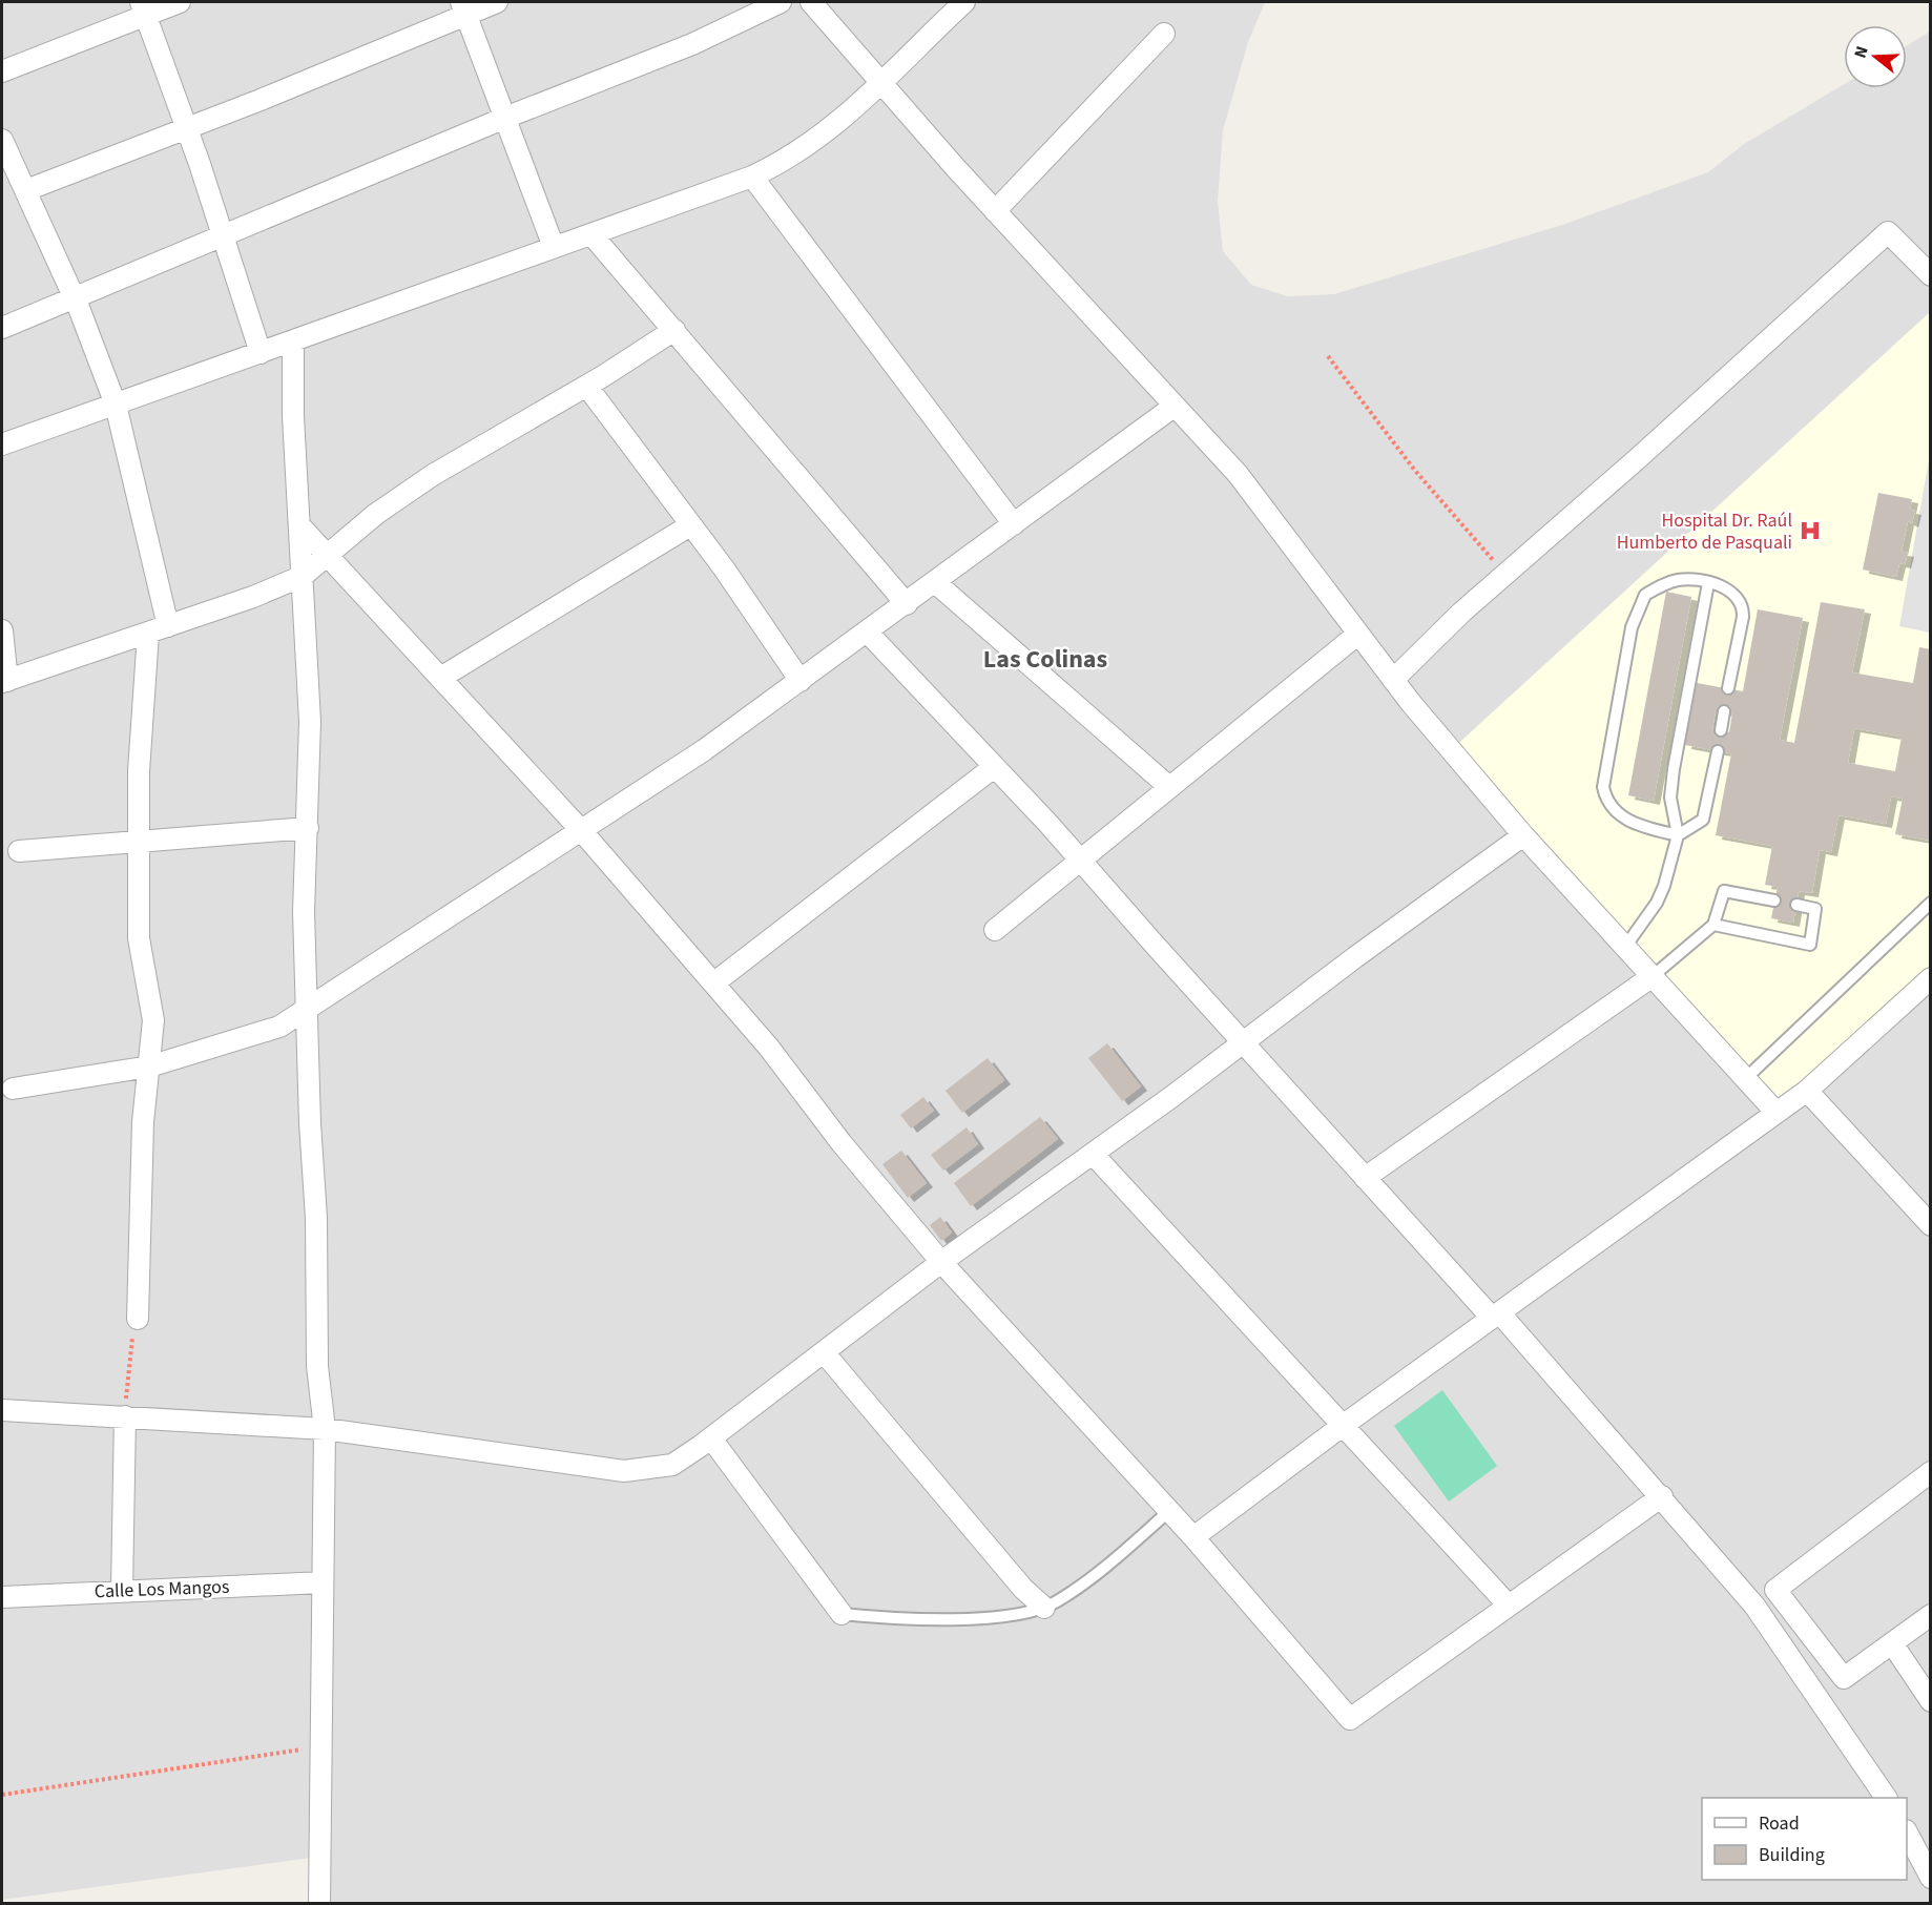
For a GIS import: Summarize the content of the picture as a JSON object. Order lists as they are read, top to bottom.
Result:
{
  "streets": {
    "street": ["Calle Los Mangos"]
  },
  "districts": ["Las Colinas"],
  "places": {
    "hospital": ["Hospital Dr. Raúl Humberto de Pasquali"]
  },
  "legend": ["Road", "Building"],
  "north": "left"
}
